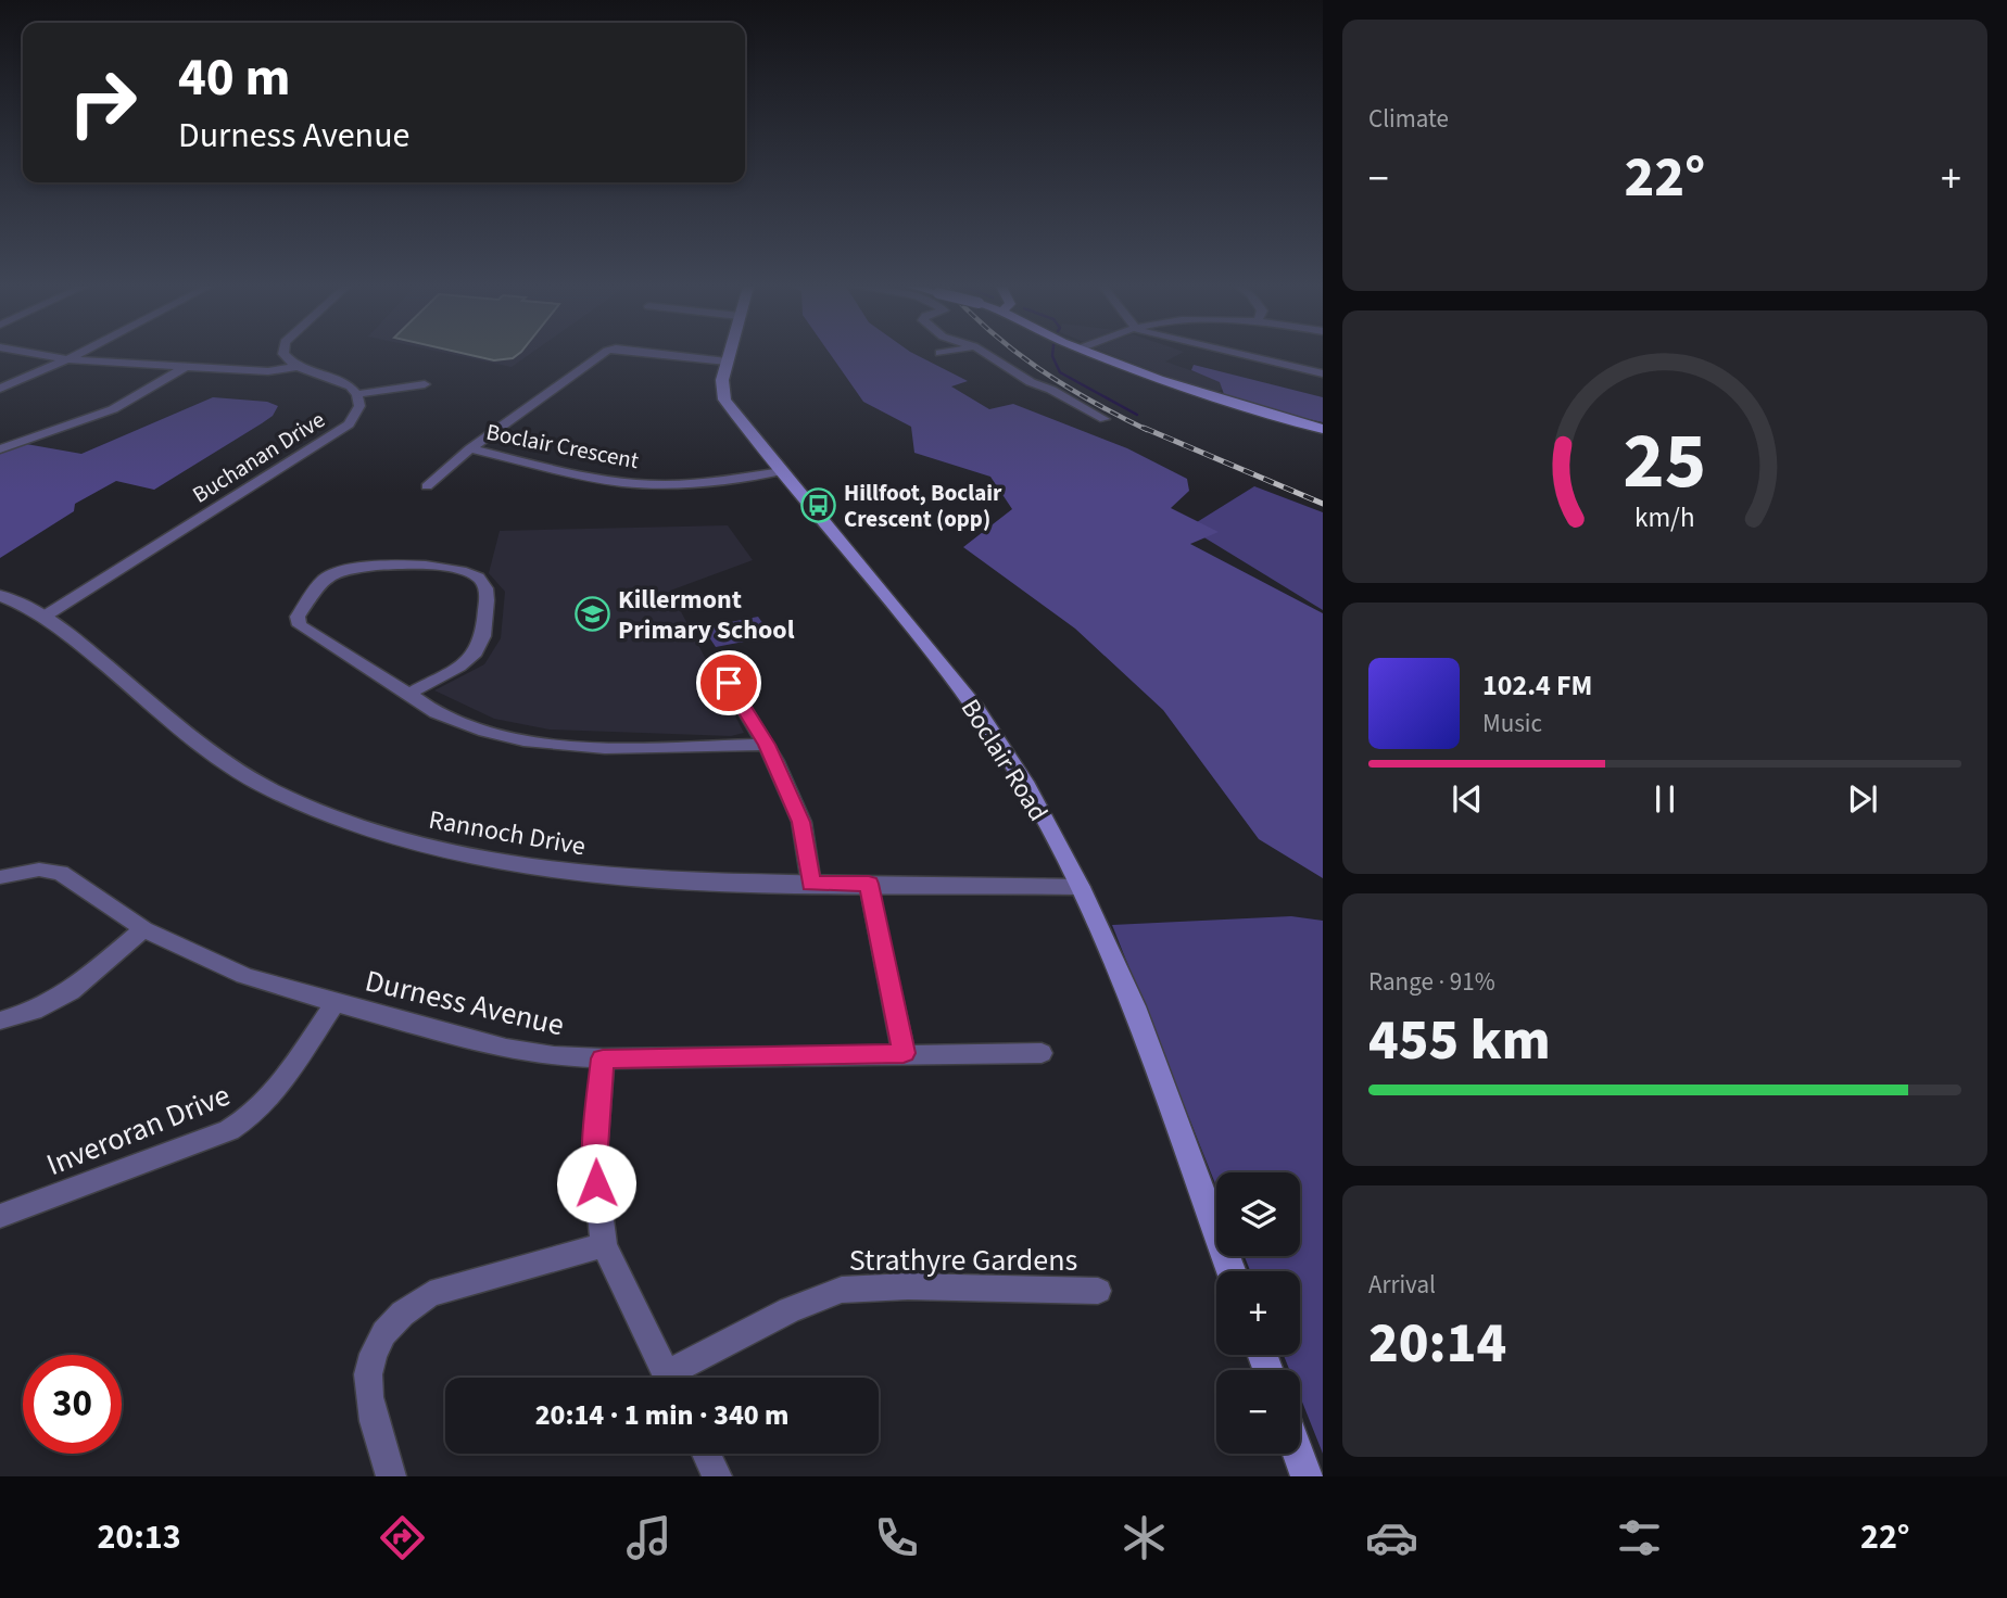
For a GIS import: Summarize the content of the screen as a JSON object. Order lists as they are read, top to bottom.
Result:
{
  "streets": {
    "main road": ["Boclair Road"],
    "street": [
      "Boclair Crescent",
      "Buchanan Drive",
      "Rannoch Drive",
      "Durness Avenue",
      "Inveroran Drive",
      "Strathyre Gardens"
    ]
  },
  "crossings": [
    ["Boclair Crescent", "Boclair Road"],
    ["Buchanan Drive", "Rannoch Drive"],
    ["Boclair Road", "Rannoch Drive"],
    ["Durness Avenue", "Inveroran Drive"]
  ],
  "places": {
    "bus stop": ["Hillfoot, Boclair Crescent (opp)"],
    "school or university": ["Killermont Primary School"]
  },
  "page": {
    "tile": [
      "Climate",
      ["Range · 91%", "455 km"],
      ["Arrival", "20:14"]
    ],
    "turn": ["40 m", "Durness Avenue"],
    "heat": ["−", "22°", "+"],
    "song": ["102.4 FM", "Music"],
    "map_buttons": ["+", "−"],
    "limit": "30",
    "trip": "20:14 · 1 min · 340 m",
    "tabs": ["20:13", "22°"],
    "gauge": ["25", "km/h"]
  }
}
